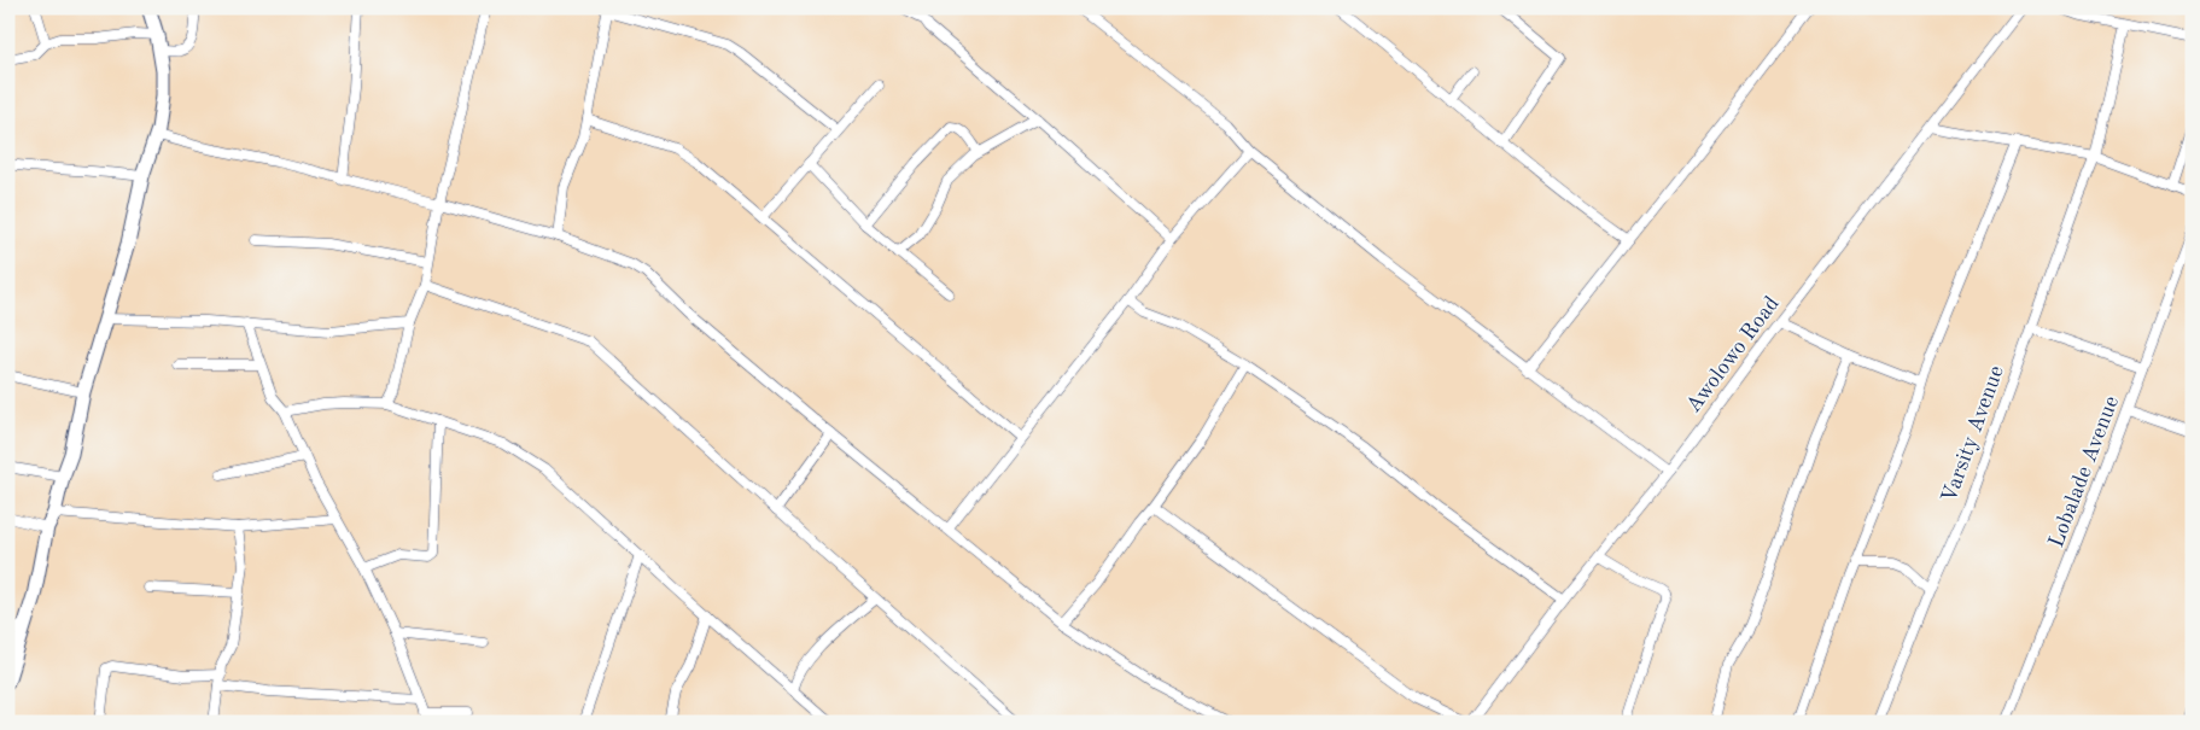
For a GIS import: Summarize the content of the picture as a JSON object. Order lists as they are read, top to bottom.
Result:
{
  "streets": {
    "street": ["Awolowo Road", "Varsity Avenue", "Lobalade Avenue"]
  }
}
